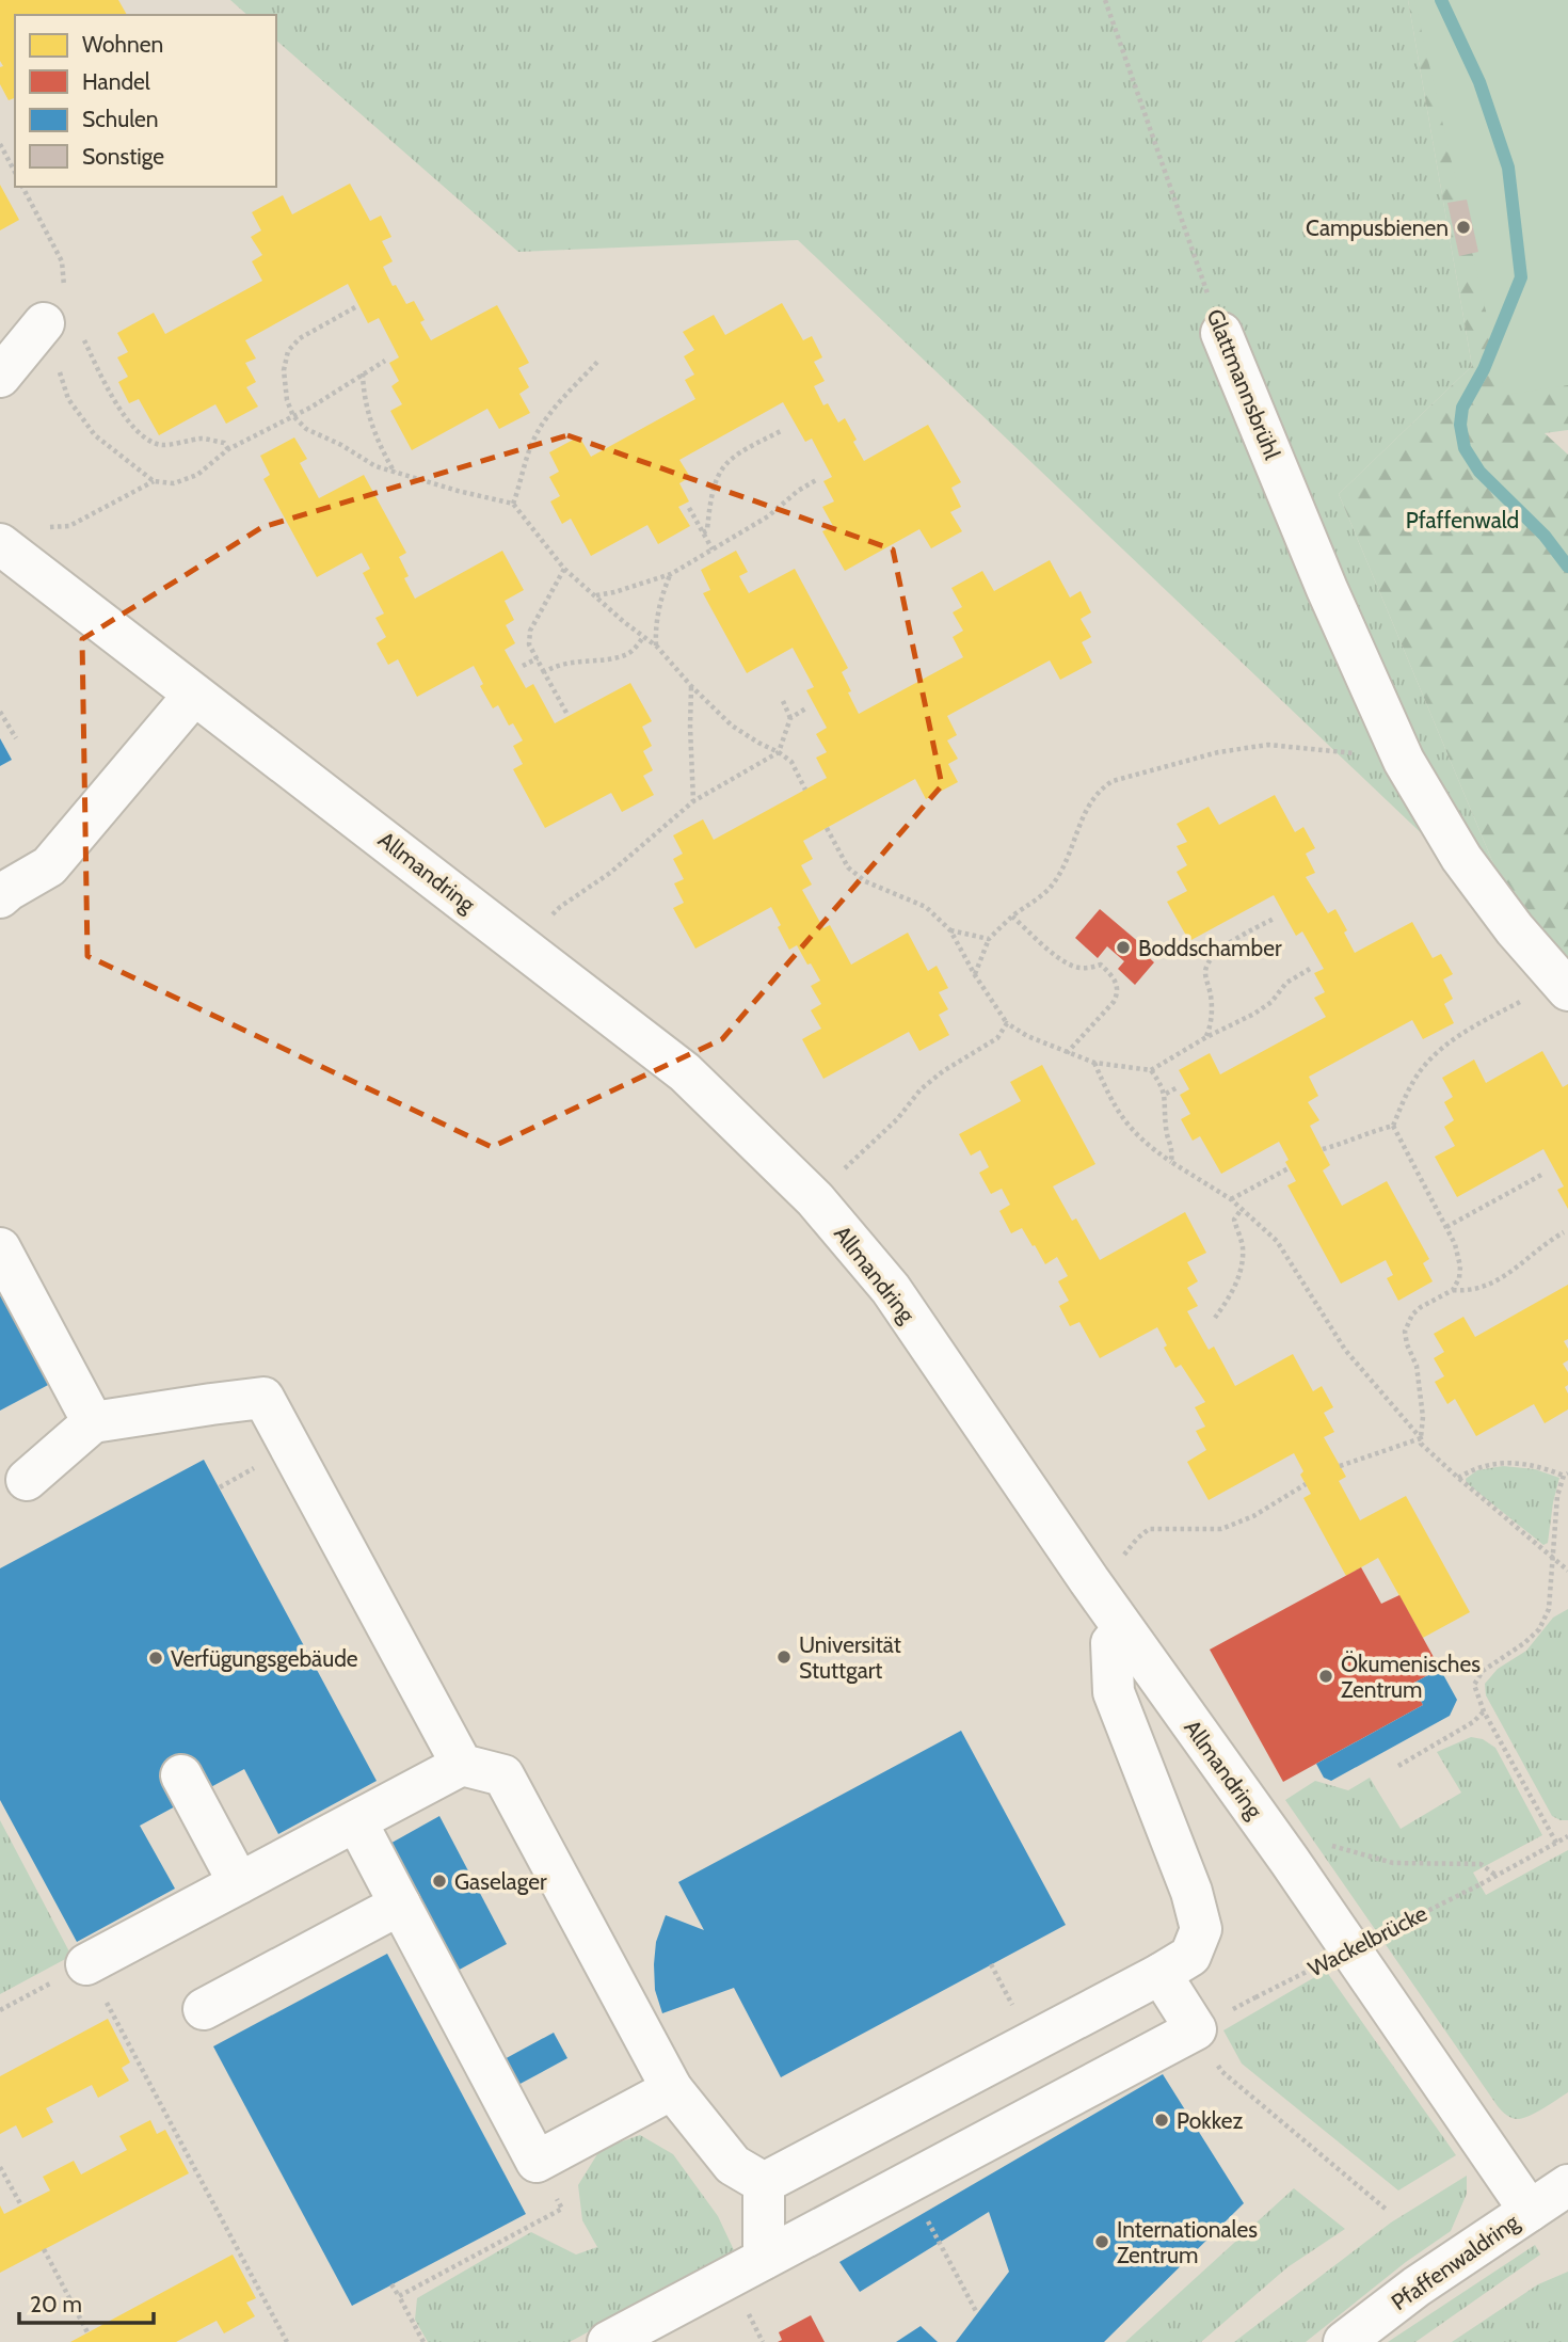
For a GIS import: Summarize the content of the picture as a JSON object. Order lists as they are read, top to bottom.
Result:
{
  "streets": {
    "street": ["Glattmannsbrühl", "Allmandring", "Pfaffenwaldring"],
    "path": ["Wackelbrücke"]
  },
  "crossings": [
    ["Allmandring", "Pfaffenwaldring"]
  ],
  "parks": ["Pfaffenwald"],
  "places": [
    "Campusbienen",
    "Boddschamber",
    "Universität Stuttgart",
    "Verfügungsgebäude",
    "Ökumenisches Zentrum",
    "Gaselager",
    "Pokkez",
    "Internationales Zentrum"
  ],
  "legend": [
    "Wohnen",
    "Handel",
    "Schulen",
    "Sonstige"
  ],
  "scale_bar": "20 m"
}
